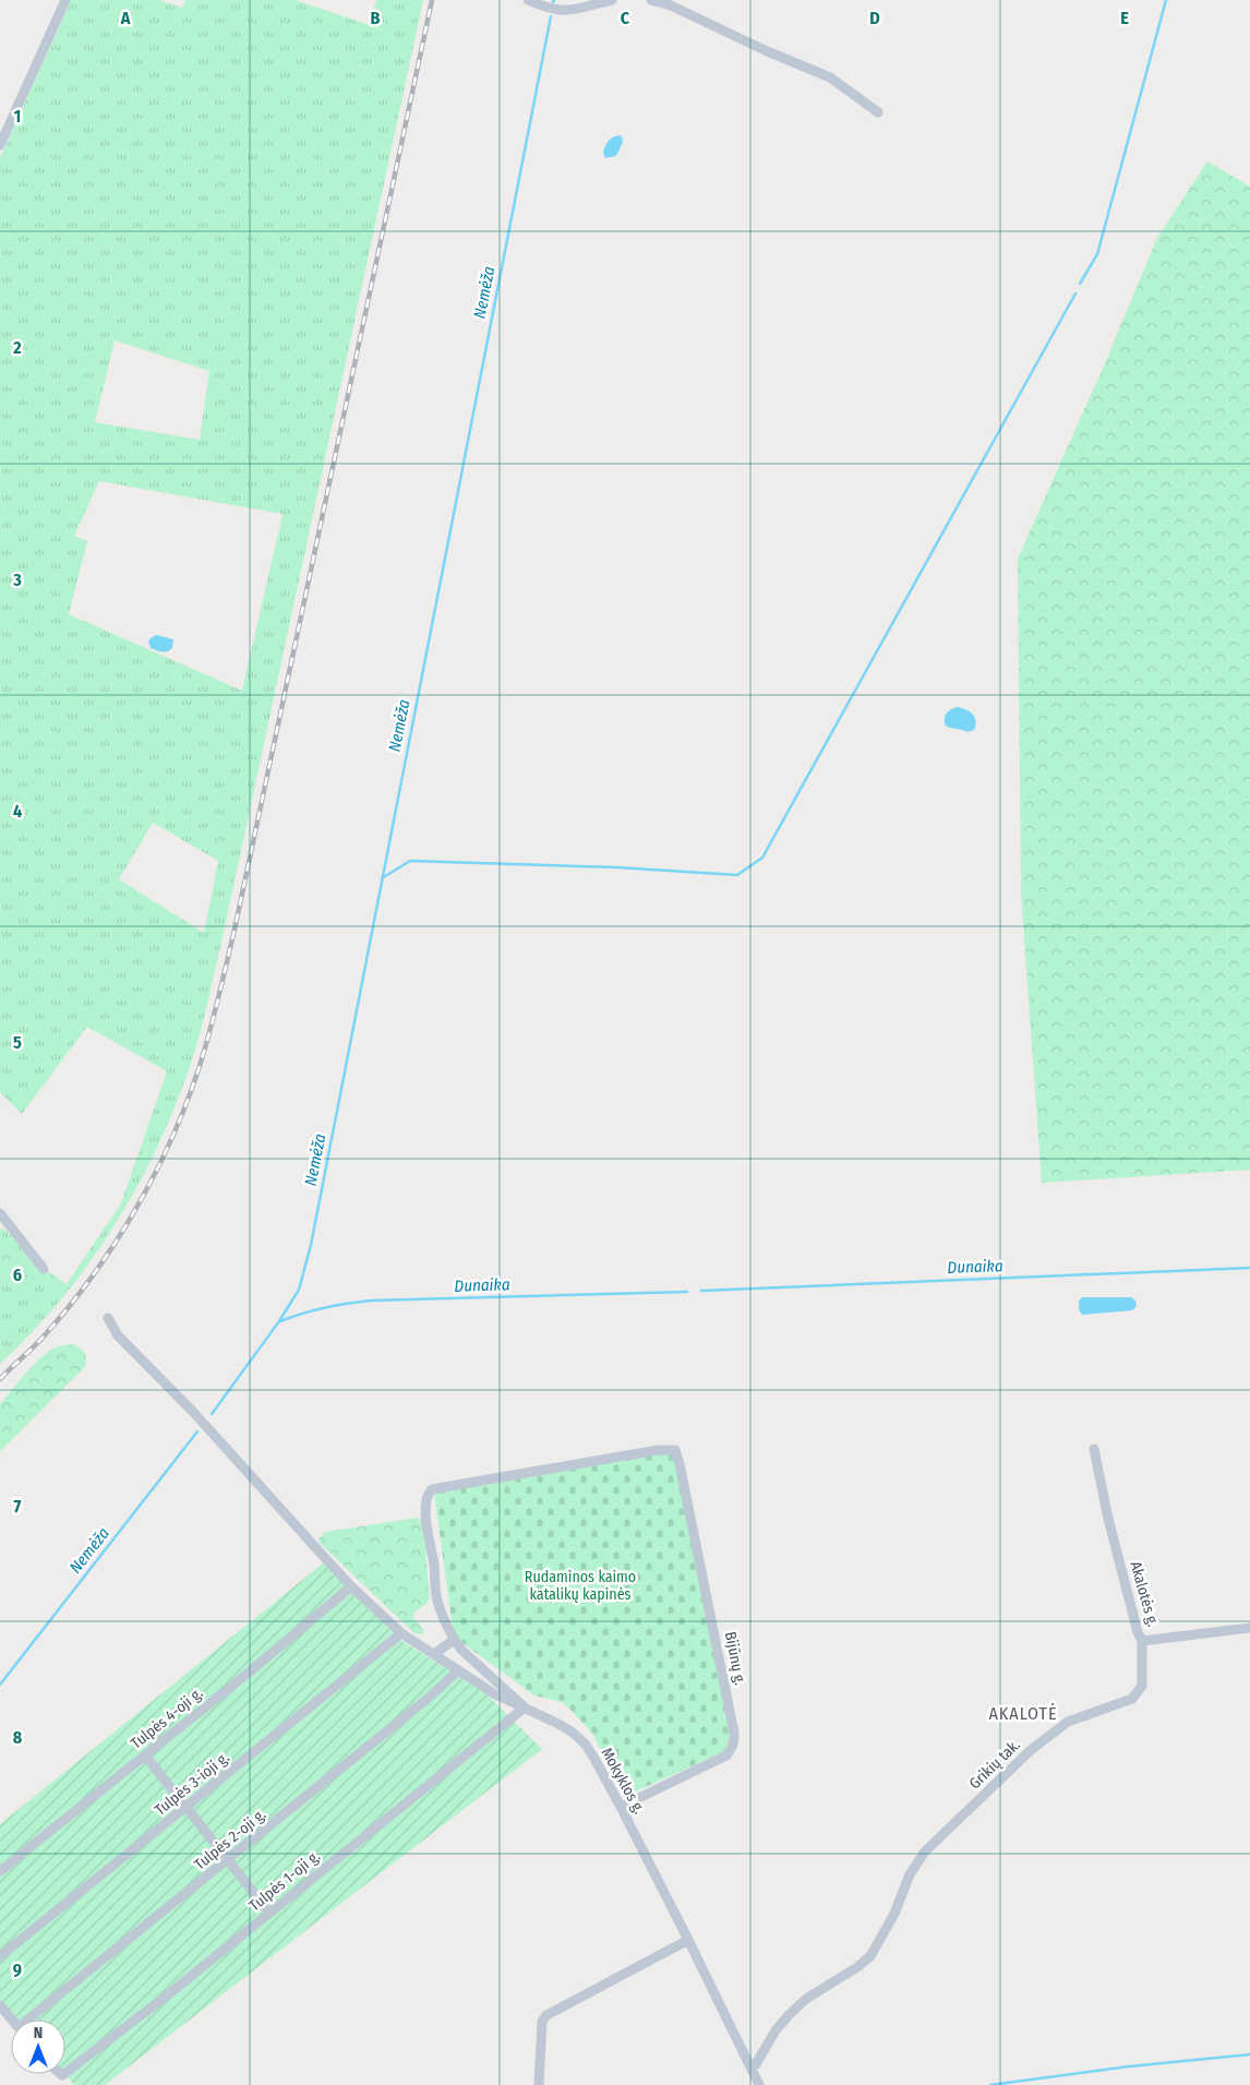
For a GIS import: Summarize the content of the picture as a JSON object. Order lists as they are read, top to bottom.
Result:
{
  "streets": {
    "street": [
      "Akalotės g.",
      "Bijūnų g.",
      "Tulpės 4-oji g.",
      "Grikių tak.",
      "Mokyklos g.",
      "Tulpės 3-ioji g.",
      "Tulpės 2-oji g.",
      "Tulpės 1-oji g."
    ]
  },
  "crossings": [
    ["Akalotės g.", "Grikių tak."],
    ["Bijūnų g.", "Mokyklos g."],
    ["Tulpės 4-oji g.", "Mokyklos g."],
    ["Grikių tak.", "Mokyklos g."],
    ["Mokyklos g.", "Tulpės 3-ioji g."],
    ["Mokyklos g.", "Tulpės 2-oji g."],
    ["Mokyklos g.", "Tulpės 1-oji g."]
  ],
  "districts": ["AKALOTĖ"],
  "water": ["Nemėža", "Dunaika"],
  "parks": ["Rudaminos kaimo katalikų kapinės"],
  "north": "top",
  "grid": {
    "columns": [
      "A",
      "B",
      "C",
      "D",
      "E"
    ],
    "rows": [
      "1",
      "2",
      "3",
      "4",
      "5",
      "6",
      "7",
      "8",
      "9"
    ]
  }
}
